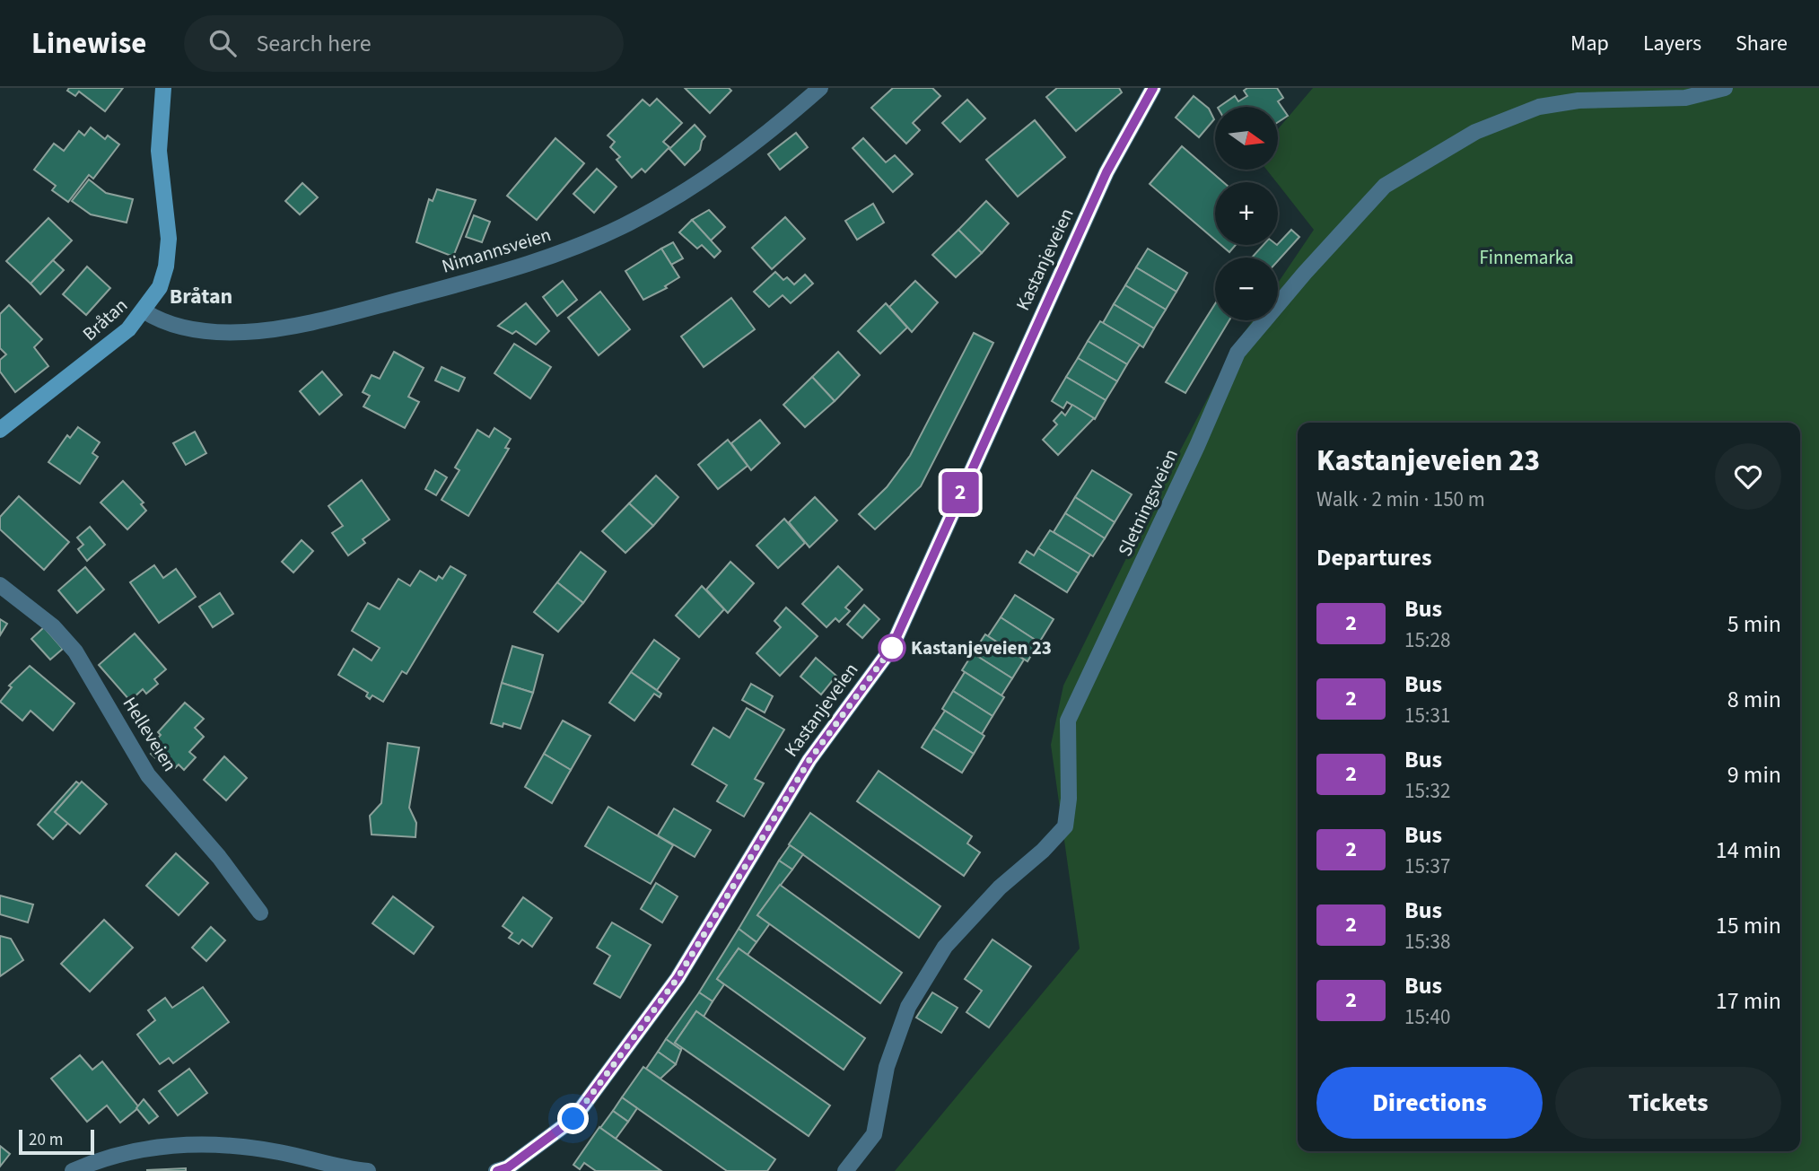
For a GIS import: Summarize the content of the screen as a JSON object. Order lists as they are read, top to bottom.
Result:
{
  "streets": {
    "main road": ["Bråtan"],
    "street": [
      "Nimannsveien",
      "Kastanjeveien",
      "Sletningsveien",
      "Helleveien"
    ]
  },
  "crossings": [
    ["Nimannsveien", "Bråtan"]
  ],
  "districts": ["Bråtan"],
  "parks": ["Finnemarka"],
  "places": ["Kastanjeveien 23"],
  "lines": ["bus line 2"],
  "scale_bar": "20 m",
  "north": "right",
  "page": {
    "header": "Linewise",
    "search": "Search here",
    "nav": ["Map", "Layers", "Share"],
    "on_map": "2",
    "map_buttons": ["+", "−"],
    "heading": [
      ["Kastanjeveien 23", "Walk · 2 min · 150 m"],
      "Departures"
    ],
    "list": [
      {
        "mark": "2",
        "name": "Bus",
        "note": "15:28",
        "value": "5 min"
      },
      {
        "mark": "2",
        "name": "Bus",
        "note": "15:31",
        "value": "8 min"
      },
      {
        "mark": "2",
        "name": "Bus",
        "note": "15:32",
        "value": "9 min"
      },
      {
        "mark": "2",
        "name": "Bus",
        "note": "15:37",
        "value": "14 min"
      },
      {
        "mark": "2",
        "name": "Bus",
        "note": "15:38",
        "value": "15 min"
      },
      {
        "mark": "2",
        "name": "Bus",
        "note": "15:40",
        "value": "17 min"
      }
    ],
    "buttons": ["Directions", "Tickets"],
    "scale": "20 m"
  }
}
